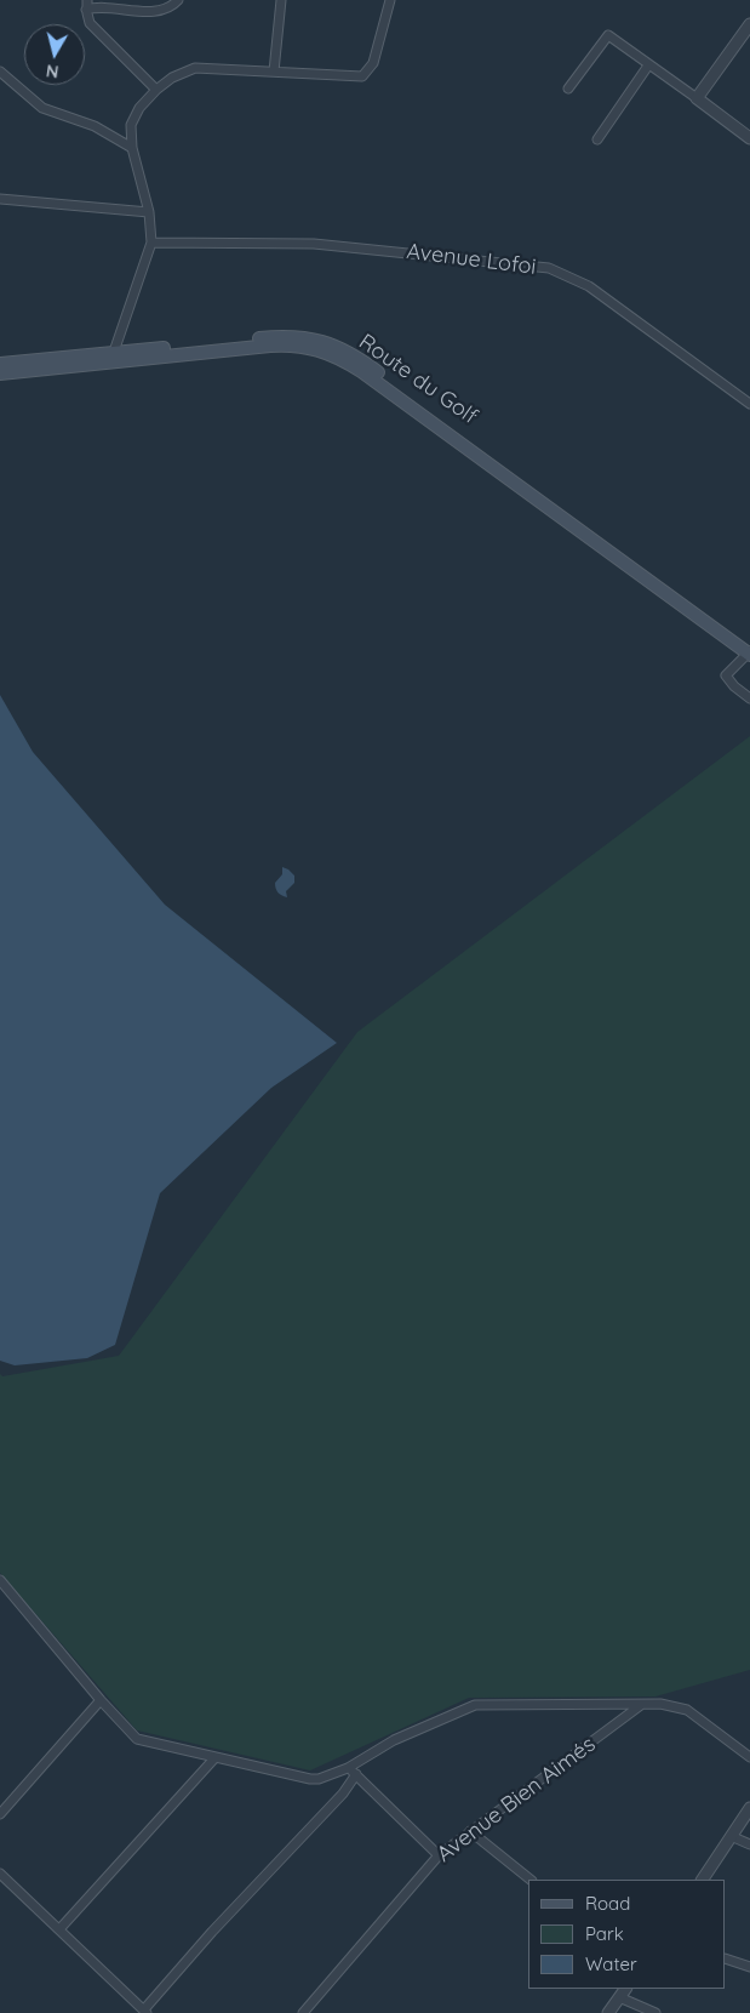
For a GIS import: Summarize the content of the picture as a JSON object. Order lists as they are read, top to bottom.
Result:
{
  "streets": {
    "main road": ["Route du Golf"],
    "street": ["Avenue Lofoi", "Avenue Bien Aimés"]
  },
  "legend": ["Road", "Park", "Water"],
  "north": "bottom"
}
